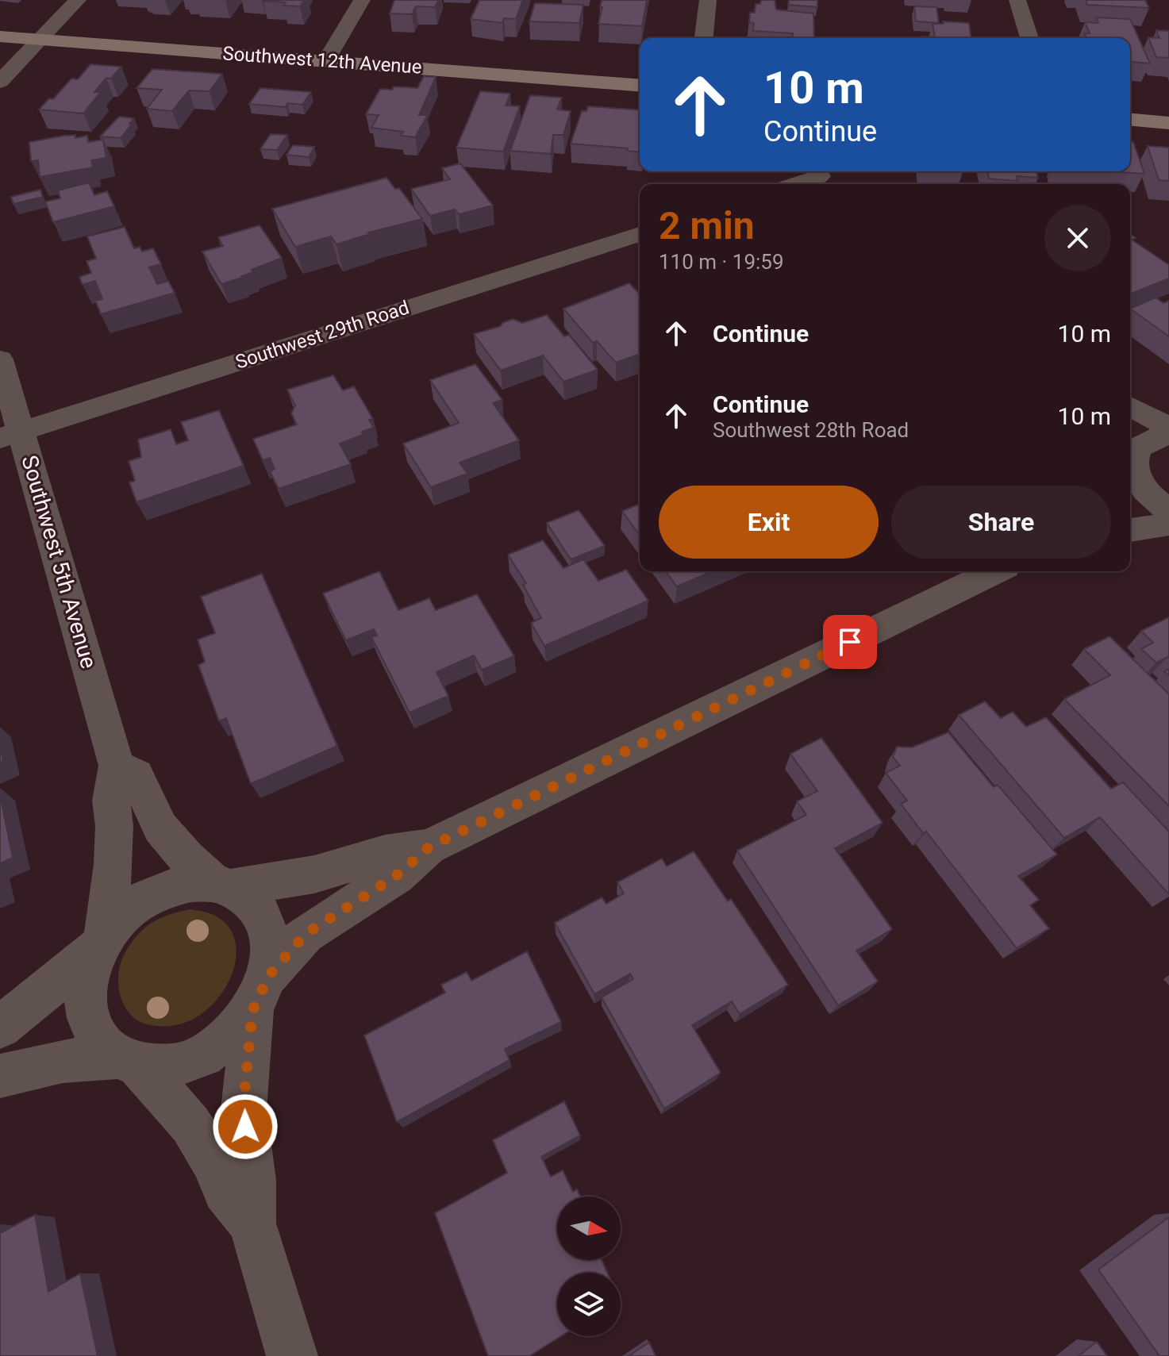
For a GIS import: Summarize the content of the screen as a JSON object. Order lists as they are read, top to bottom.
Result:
{
  "streets": {
    "main road": ["Southwest 12th Avenue"],
    "street": ["Southwest 29th Road", "Southwest 5th Avenue"]
  },
  "crossings": [
    ["Southwest 29th Road", "Southwest 5th Avenue"]
  ],
  "north": "right",
  "page": {
    "turn": ["10 m", "Continue"],
    "heading": ["2 min", "110 m · 19:59"],
    "list": [
      {
        "name": "Continue",
        "value": "10 m"
      },
      {
        "name": "Continue",
        "note": "Southwest 28th Road",
        "value": "10 m"
      }
    ],
    "buttons": ["Exit", "Share"]
  }
}
